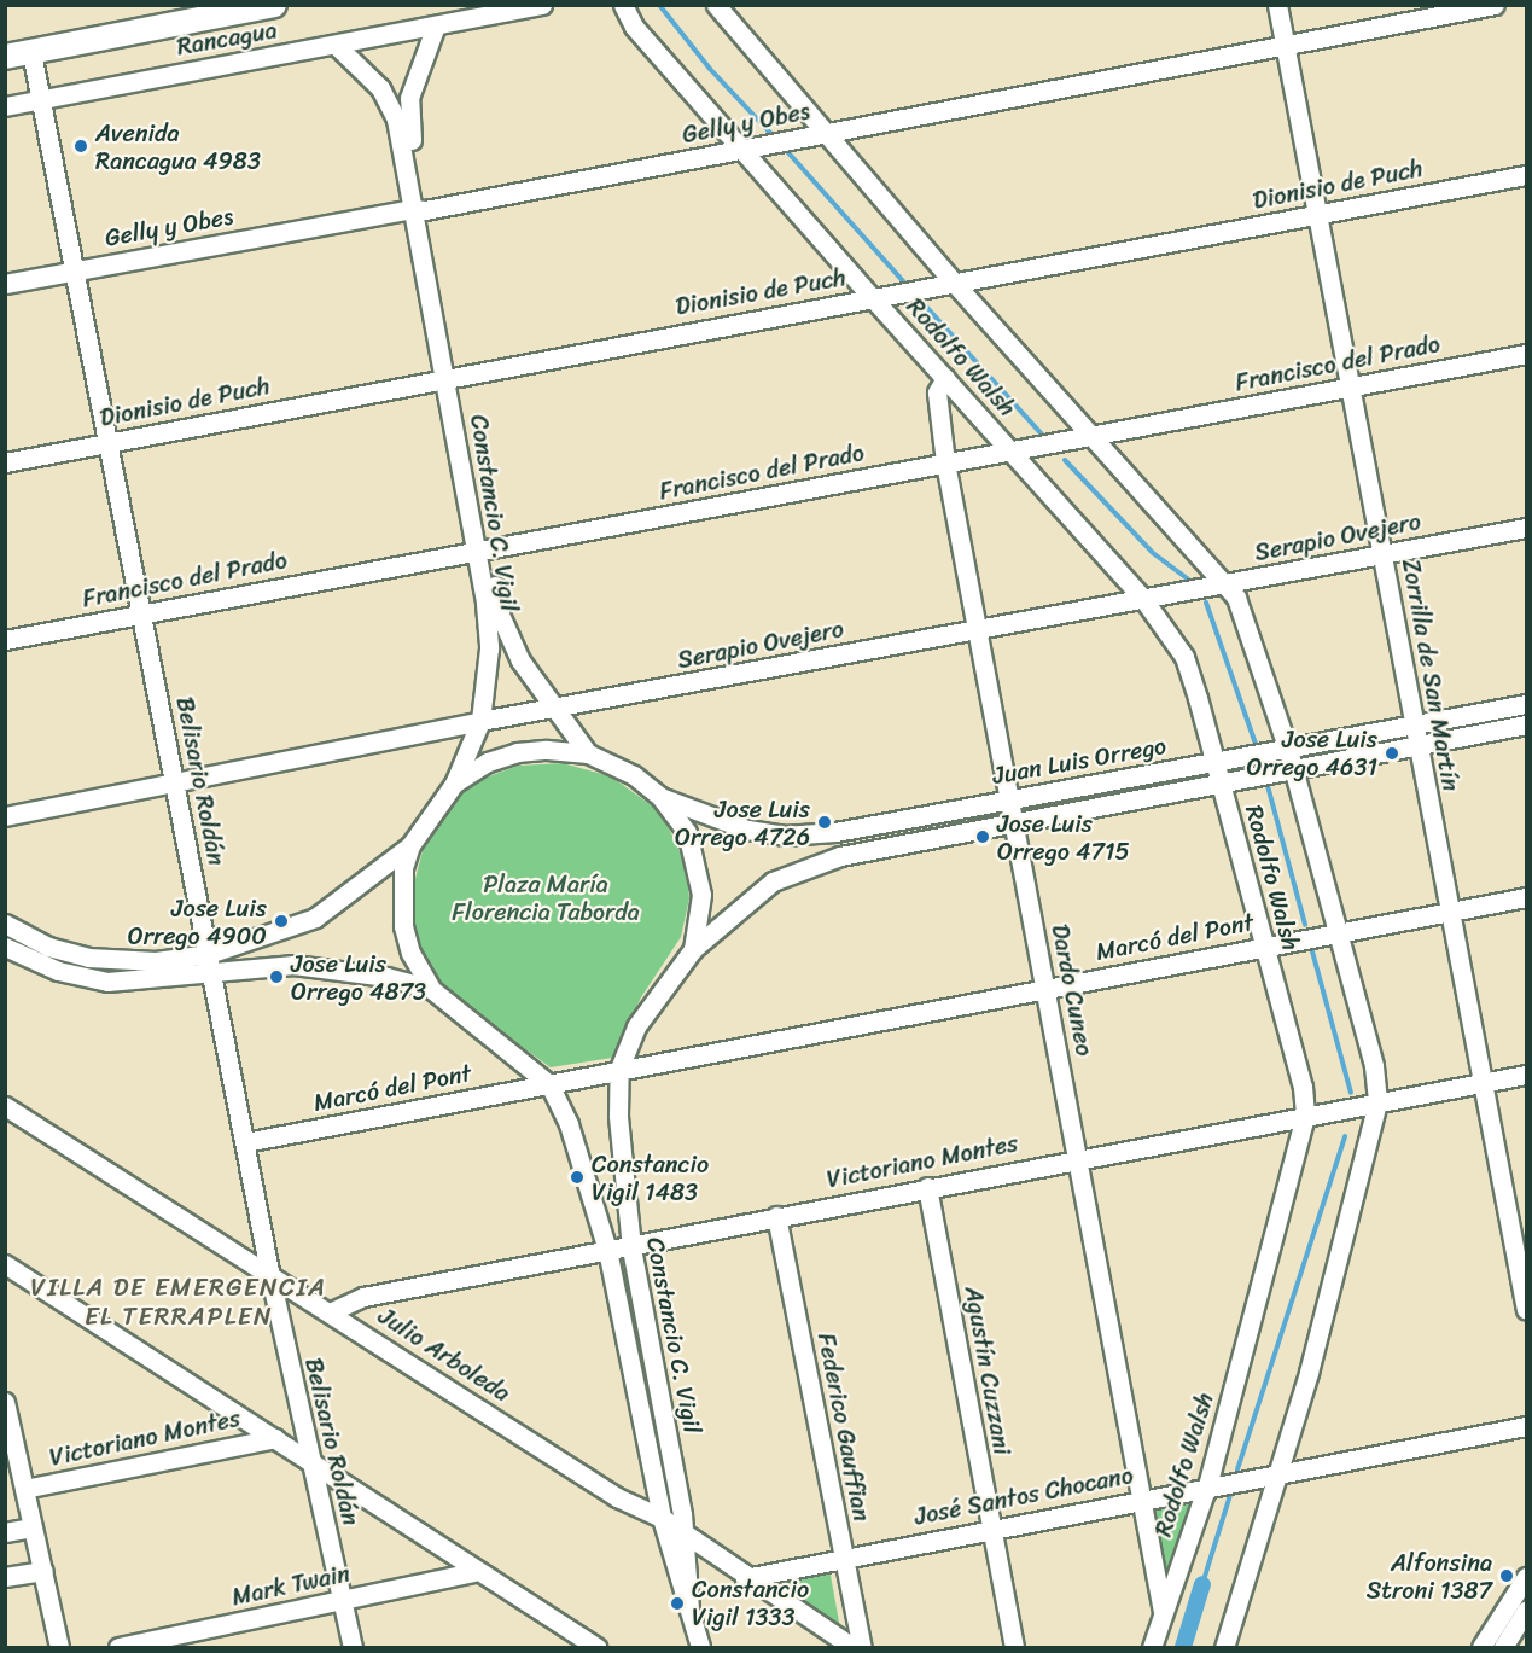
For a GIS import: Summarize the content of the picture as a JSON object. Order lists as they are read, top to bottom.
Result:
{
  "streets": {
    "street": [
      "Rancagua",
      "Gelly y Obes",
      "Dionisio de Puch",
      "Rodolfo Walsh",
      "Francisco del Prado",
      "Constancio C. Vigil",
      "Serapio Ovejero",
      "Zorrilla de San Martín",
      "Juan Luis Orrego",
      "Belisario Roldán",
      "Marcó del Pont",
      "Dardo Cuneo",
      "Victoriano Montes",
      "Julio Arboleda",
      "Agustín Cuzzani",
      "Federico Gauffian",
      "José Santos Chocano",
      "Mark Twain"
    ]
  },
  "crossings": [
    ["Rancagua", "Constancio C. Vigil"],
    ["Rancagua", "Belisario Roldán"],
    ["Gelly y Obes", "Rodolfo Walsh"],
    ["Gelly y Obes", "Constancio C. Vigil"],
    ["Gelly y Obes", "Zorrilla de San Martín"],
    ["Gelly y Obes", "Belisario Roldán"],
    ["Dionisio de Puch", "Rodolfo Walsh"],
    ["Dionisio de Puch", "Constancio C. Vigil"],
    ["Dionisio de Puch", "Zorrilla de San Martín"],
    ["Dionisio de Puch", "Belisario Roldán"],
    ["Rodolfo Walsh", "Francisco del Prado"],
    ["Rodolfo Walsh", "Serapio Ovejero"],
    ["Rodolfo Walsh", "Juan Luis Orrego"],
    ["Rodolfo Walsh", "Marcó del Pont"],
    ["Rodolfo Walsh", "Dardo Cuneo"],
    ["Rodolfo Walsh", "Victoriano Montes"],
    ["Rodolfo Walsh", "José Santos Chocano"],
    ["Francisco del Prado", "Constancio C. Vigil"],
    ["Francisco del Prado", "Zorrilla de San Martín"],
    ["Francisco del Prado", "Belisario Roldán"],
    ["Francisco del Prado", "Dardo Cuneo"],
    ["Constancio C. Vigil", "Serapio Ovejero"],
    ["Constancio C. Vigil", "Juan Luis Orrego"],
    ["Constancio C. Vigil", "Marcó del Pont"],
    ["Constancio C. Vigil", "Victoriano Montes"],
    ["Constancio C. Vigil", "Julio Arboleda"],
    ["Serapio Ovejero", "Zorrilla de San Martín"],
    ["Serapio Ovejero", "Belisario Roldán"],
    ["Serapio Ovejero", "Dardo Cuneo"],
    ["Zorrilla de San Martín", "Juan Luis Orrego"],
    ["Zorrilla de San Martín", "Marcó del Pont"],
    ["Zorrilla de San Martín", "Victoriano Montes"],
    ["Juan Luis Orrego", "Marcó del Pont"],
    ["Juan Luis Orrego", "Dardo Cuneo"],
    ["Belisario Roldán", "Marcó del Pont"],
    ["Belisario Roldán", "Julio Arboleda"],
    ["Belisario Roldán", "Mark Twain"],
    ["Marcó del Pont", "Dardo Cuneo"],
    ["Dardo Cuneo", "Victoriano Montes"],
    ["Dardo Cuneo", "José Santos Chocano"],
    ["Victoriano Montes", "Julio Arboleda"],
    ["Victoriano Montes", "Agustín Cuzzani"],
    ["Victoriano Montes", "Federico Gauffian"],
    ["Julio Arboleda", "José Santos Chocano"],
    ["Agustín Cuzzani", "José Santos Chocano"],
    ["Federico Gauffian", "José Santos Chocano"]
  ],
  "districts": ["VILLA DE EMERGENCIA EL TERRAPLEN"],
  "parks": ["Plaza María Florencia Taborda"],
  "places": [
    "Avenida Rancagua 4983",
    "Jose Luis Orrego 4631",
    "Jose Luis Orrego 4726",
    "Jose Luis Orrego 4715",
    "Jose Luis Orrego 4900",
    "Jose Luis Orrego 4873",
    "Constancio Vigil 1483",
    "Alfonsina Stroni 1387",
    "Constancio Vigil 1333"
  ]
}
